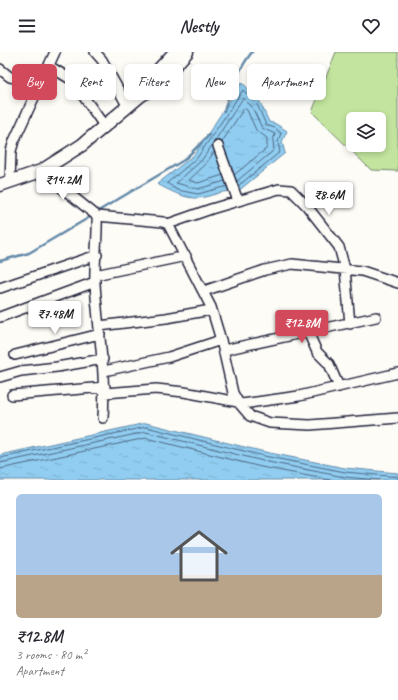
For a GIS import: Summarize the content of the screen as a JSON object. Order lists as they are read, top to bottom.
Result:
{
  "page": {
    "header": "Nestly",
    "chip": [
      "Buy",
      "Rent",
      "Filters",
      "New",
      "Apartment"
    ],
    "price": [
      "₹14.2M",
      "₹8.6M",
      "₹7.48M",
      "₹12.8M"
    ],
    "list": [
      {
        "name": "₹12.8M",
        "note": "3 rooms · 80 m² · Apartment"
      }
    ]
  }
}
